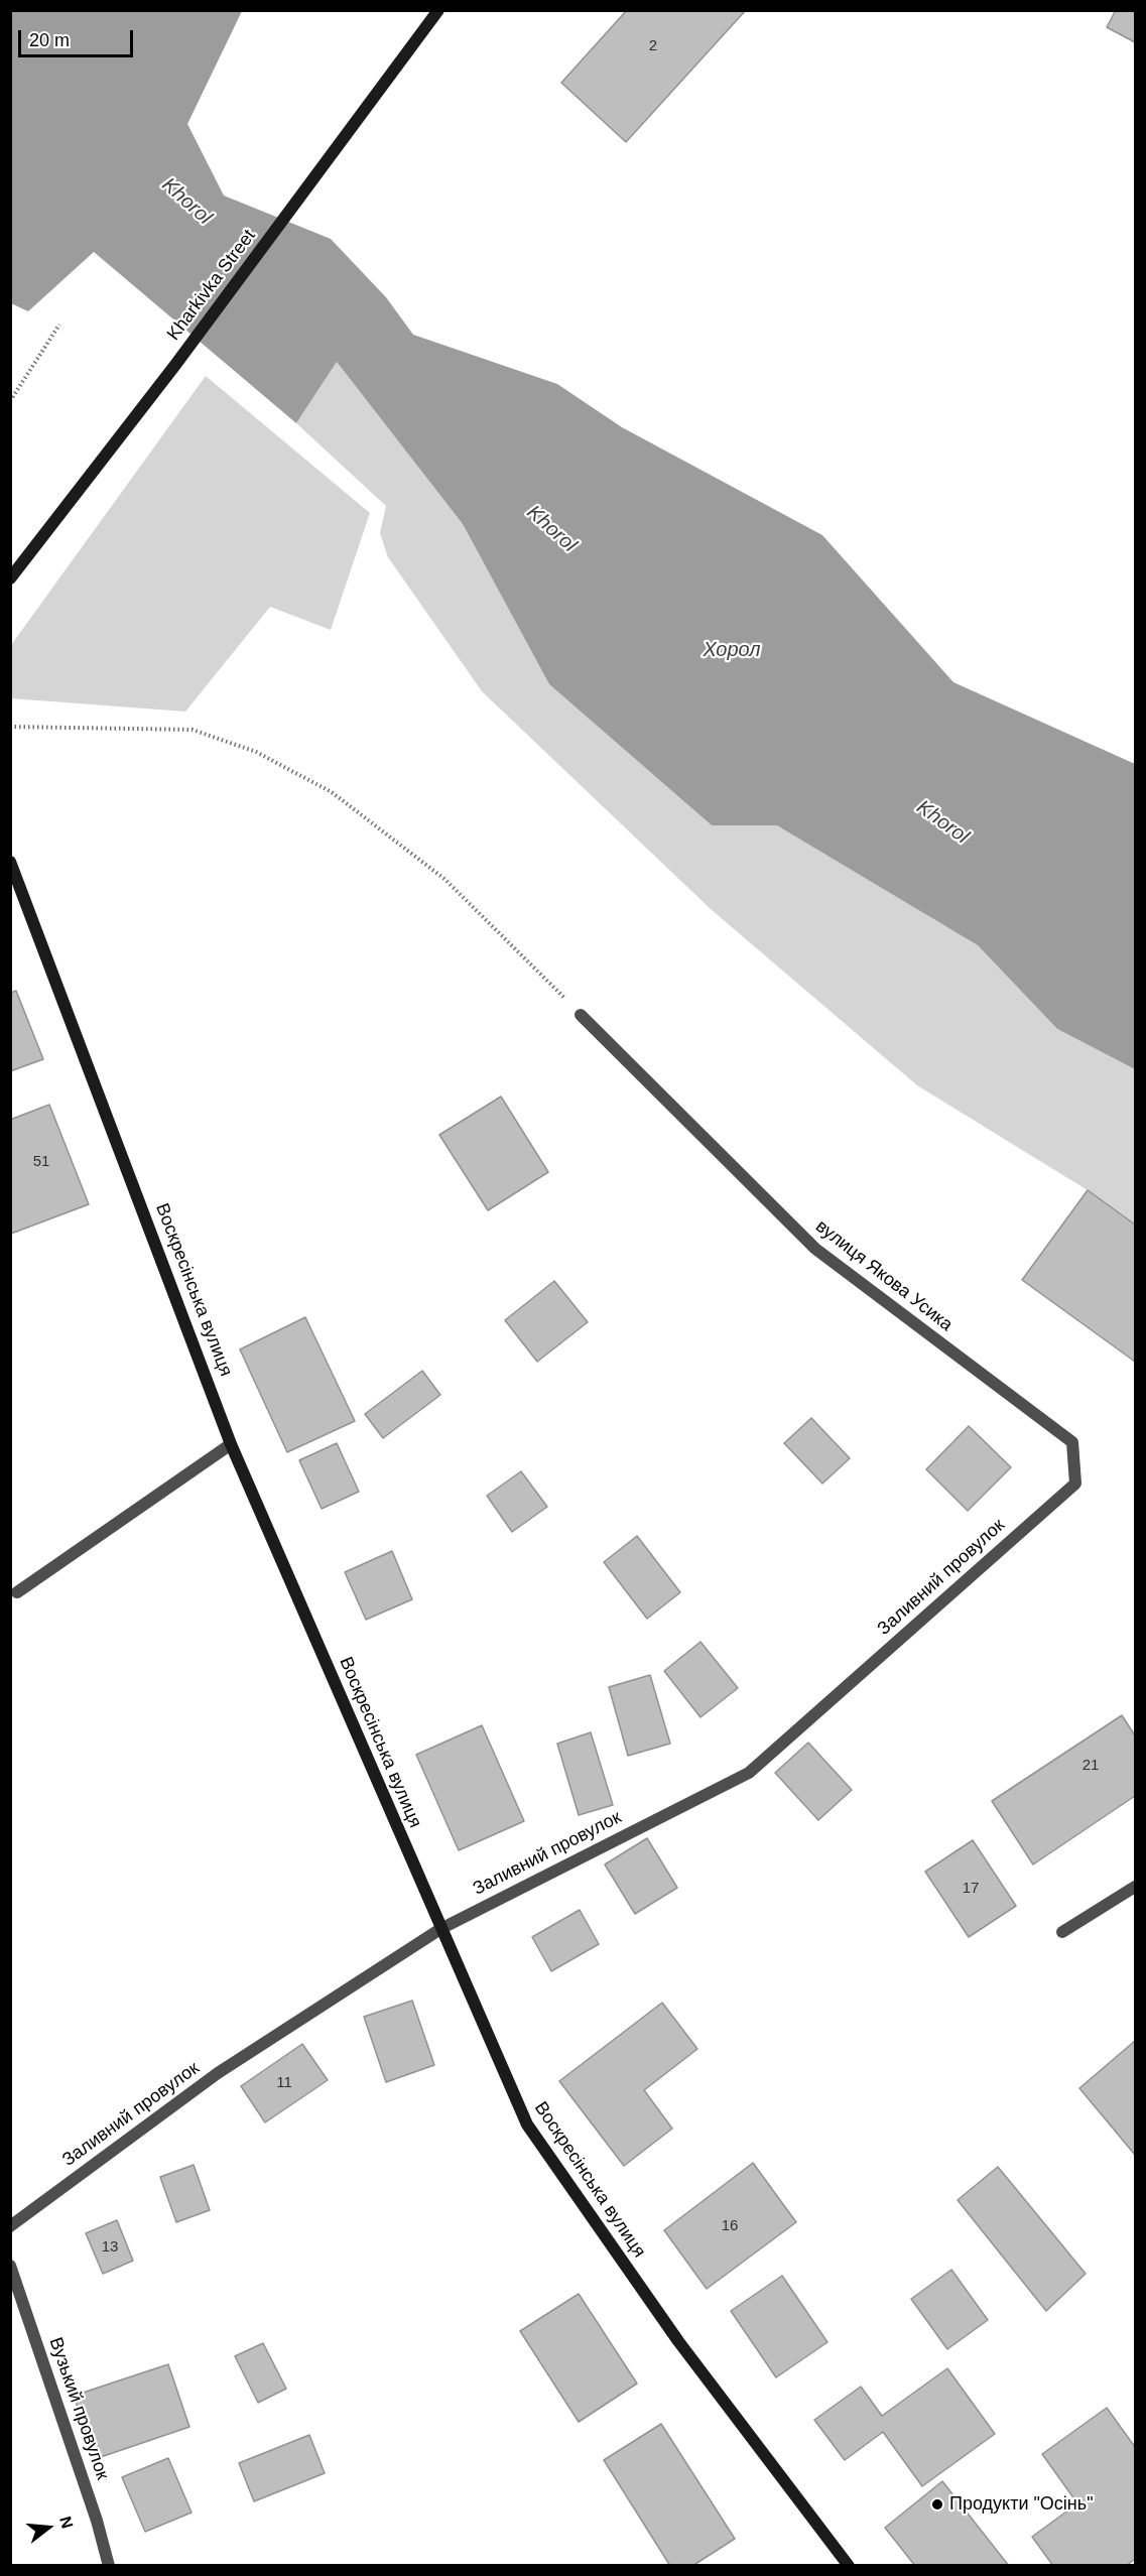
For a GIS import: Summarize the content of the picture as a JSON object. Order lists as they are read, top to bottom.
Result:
{
  "streets": {
    "street": [
      "Kharkivka Street",
      "вулиця Якова Усика",
      "Воскресінська вулиця",
      "Заливний провулок",
      "Вузький провулок"
    ]
  },
  "crossings": [
    ["вулиця Якова Усика", "Заливний провулок"],
    ["Воскресінська вулиця", "Заливний провулок"]
  ],
  "water": ["Khorol", "Хорол"],
  "places": ["Продукти \"Осінь\""],
  "house_numbers": [
    "2",
    "51",
    "21",
    "17",
    "11",
    "16",
    "13"
  ],
  "scale_bar": "20 m",
  "north": "right"
}
